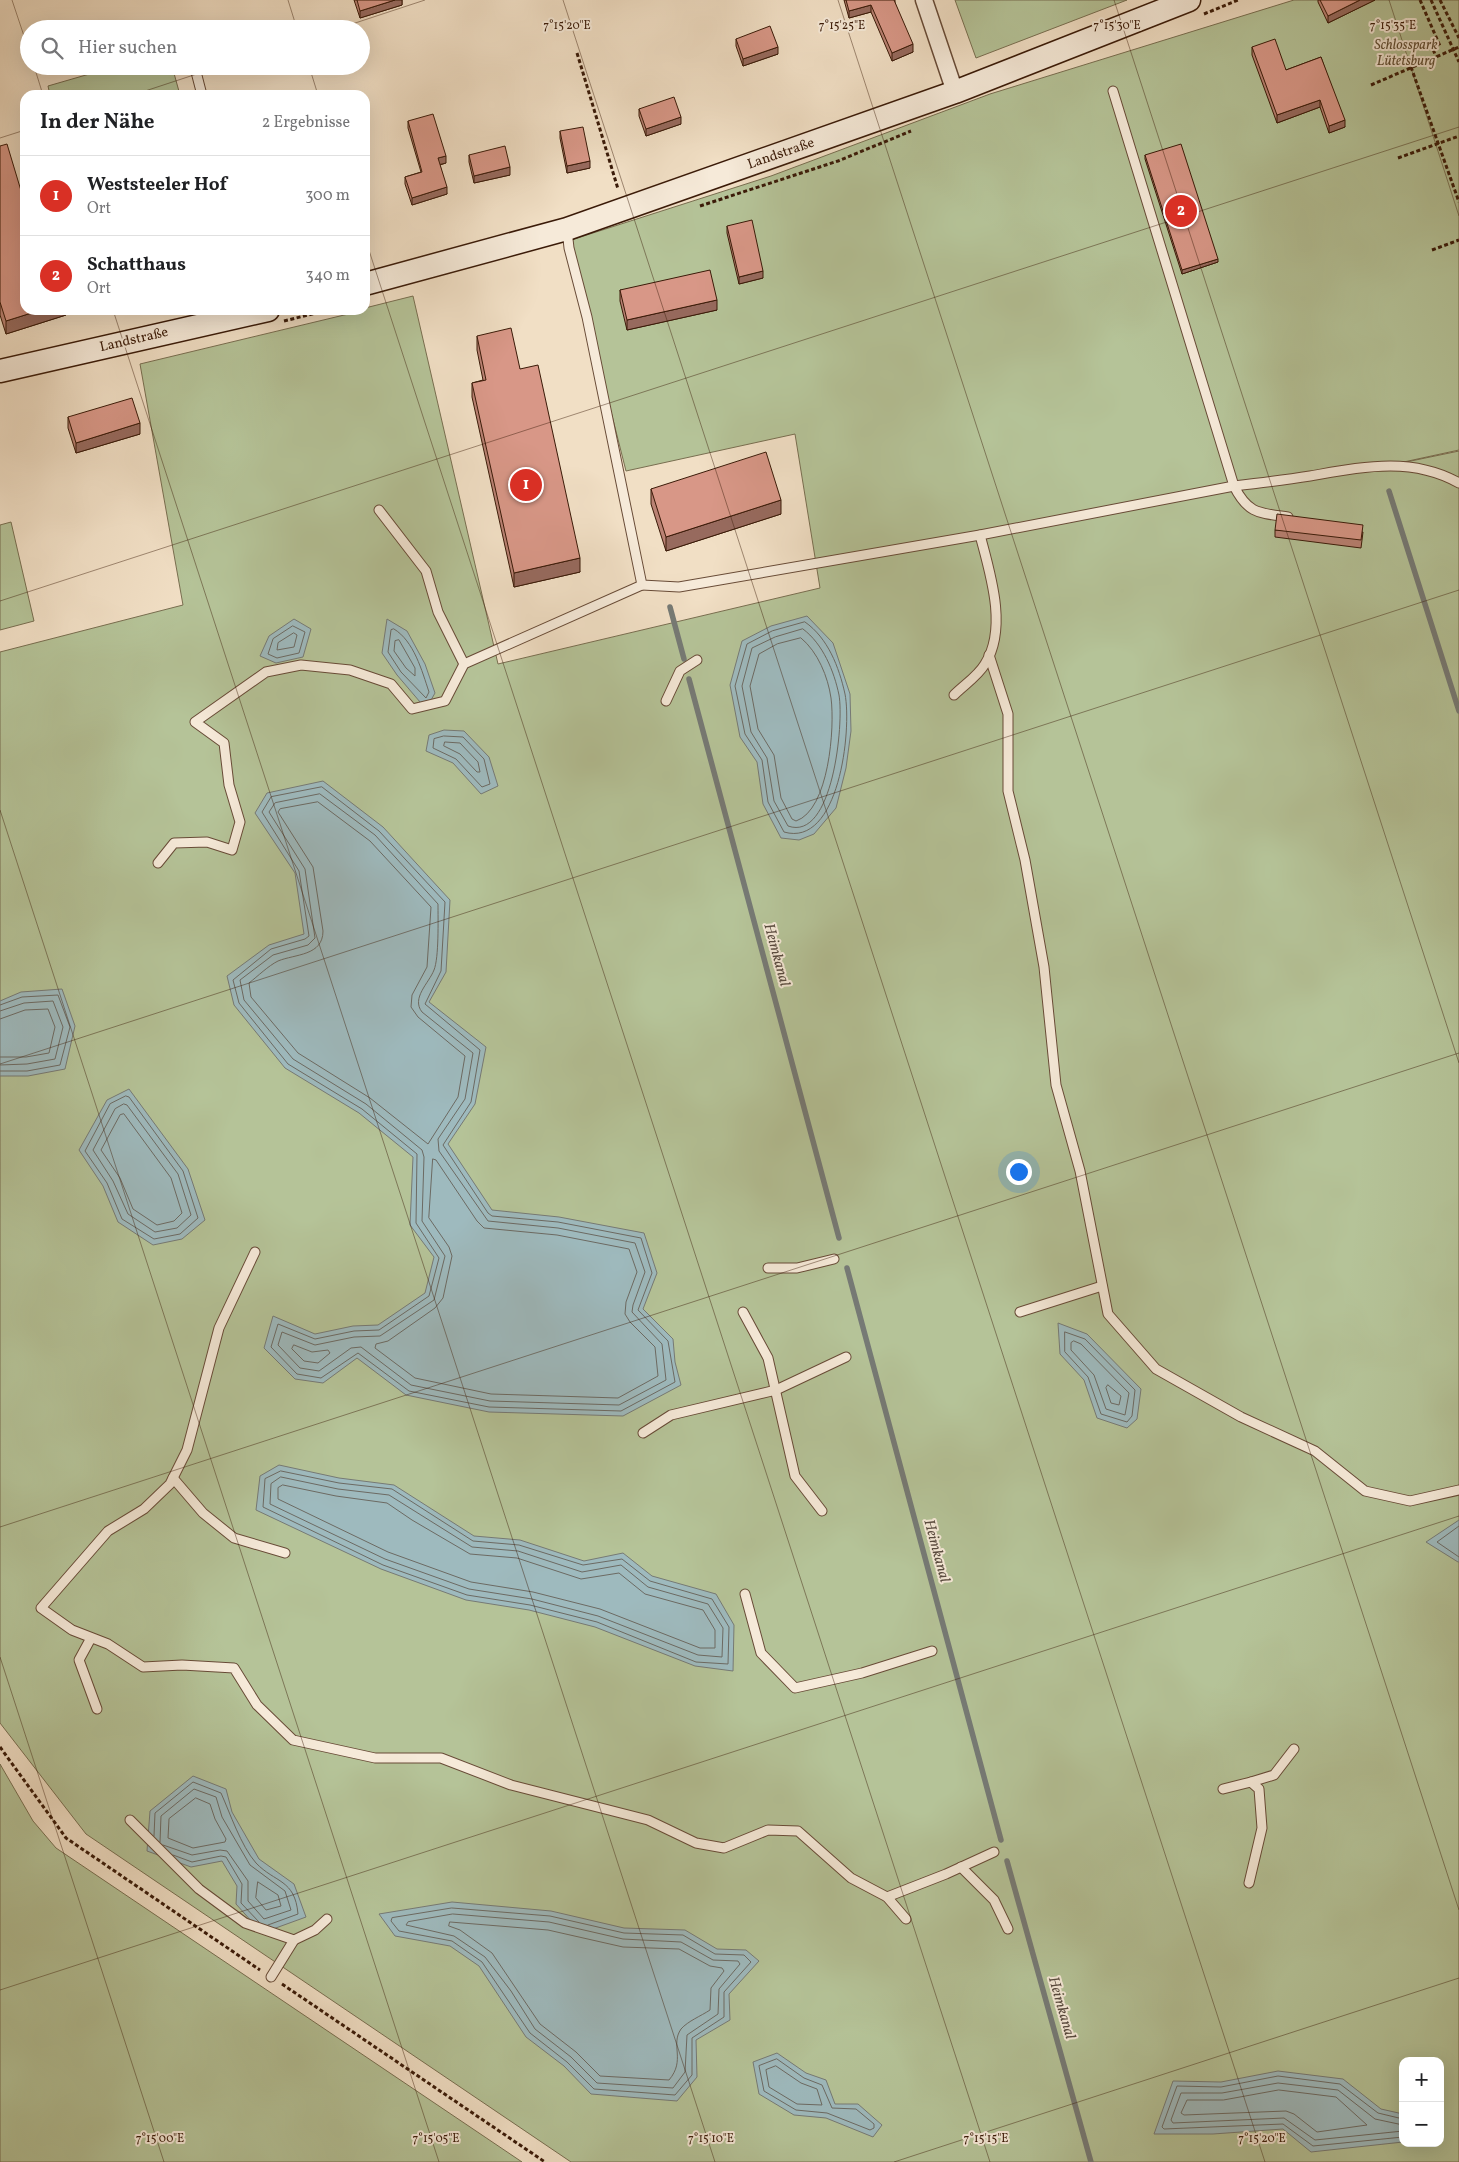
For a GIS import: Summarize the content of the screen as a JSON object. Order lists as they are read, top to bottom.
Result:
{
  "streets": {
    "street": ["Landstraße"]
  },
  "water": ["Heimkanal"],
  "parks": ["Schlosspark Lütetsburg"],
  "page": {
    "search": "Hier suchen",
    "heading": ["In der Nähe", "2 Ergebnisse"],
    "list": [
      {
        "mark": "1",
        "name": "Weststeeler Hof",
        "note": "Ort",
        "value": "300 m"
      },
      {
        "mark": "2",
        "name": "Schatthaus",
        "note": "Ort",
        "value": "340 m"
      }
    ],
    "pins": ["2", "1"],
    "map_buttons": ["+", "−"]
  },
  "coordinates": [
    "7°15'20\"E",
    "7°15'25\"E",
    "7°15'30\"E",
    "7°15'35\"E",
    "7°15'00\"E",
    "7°15'05\"E",
    "7°15'10\"E",
    "7°15'15\"E"
  ]
}
